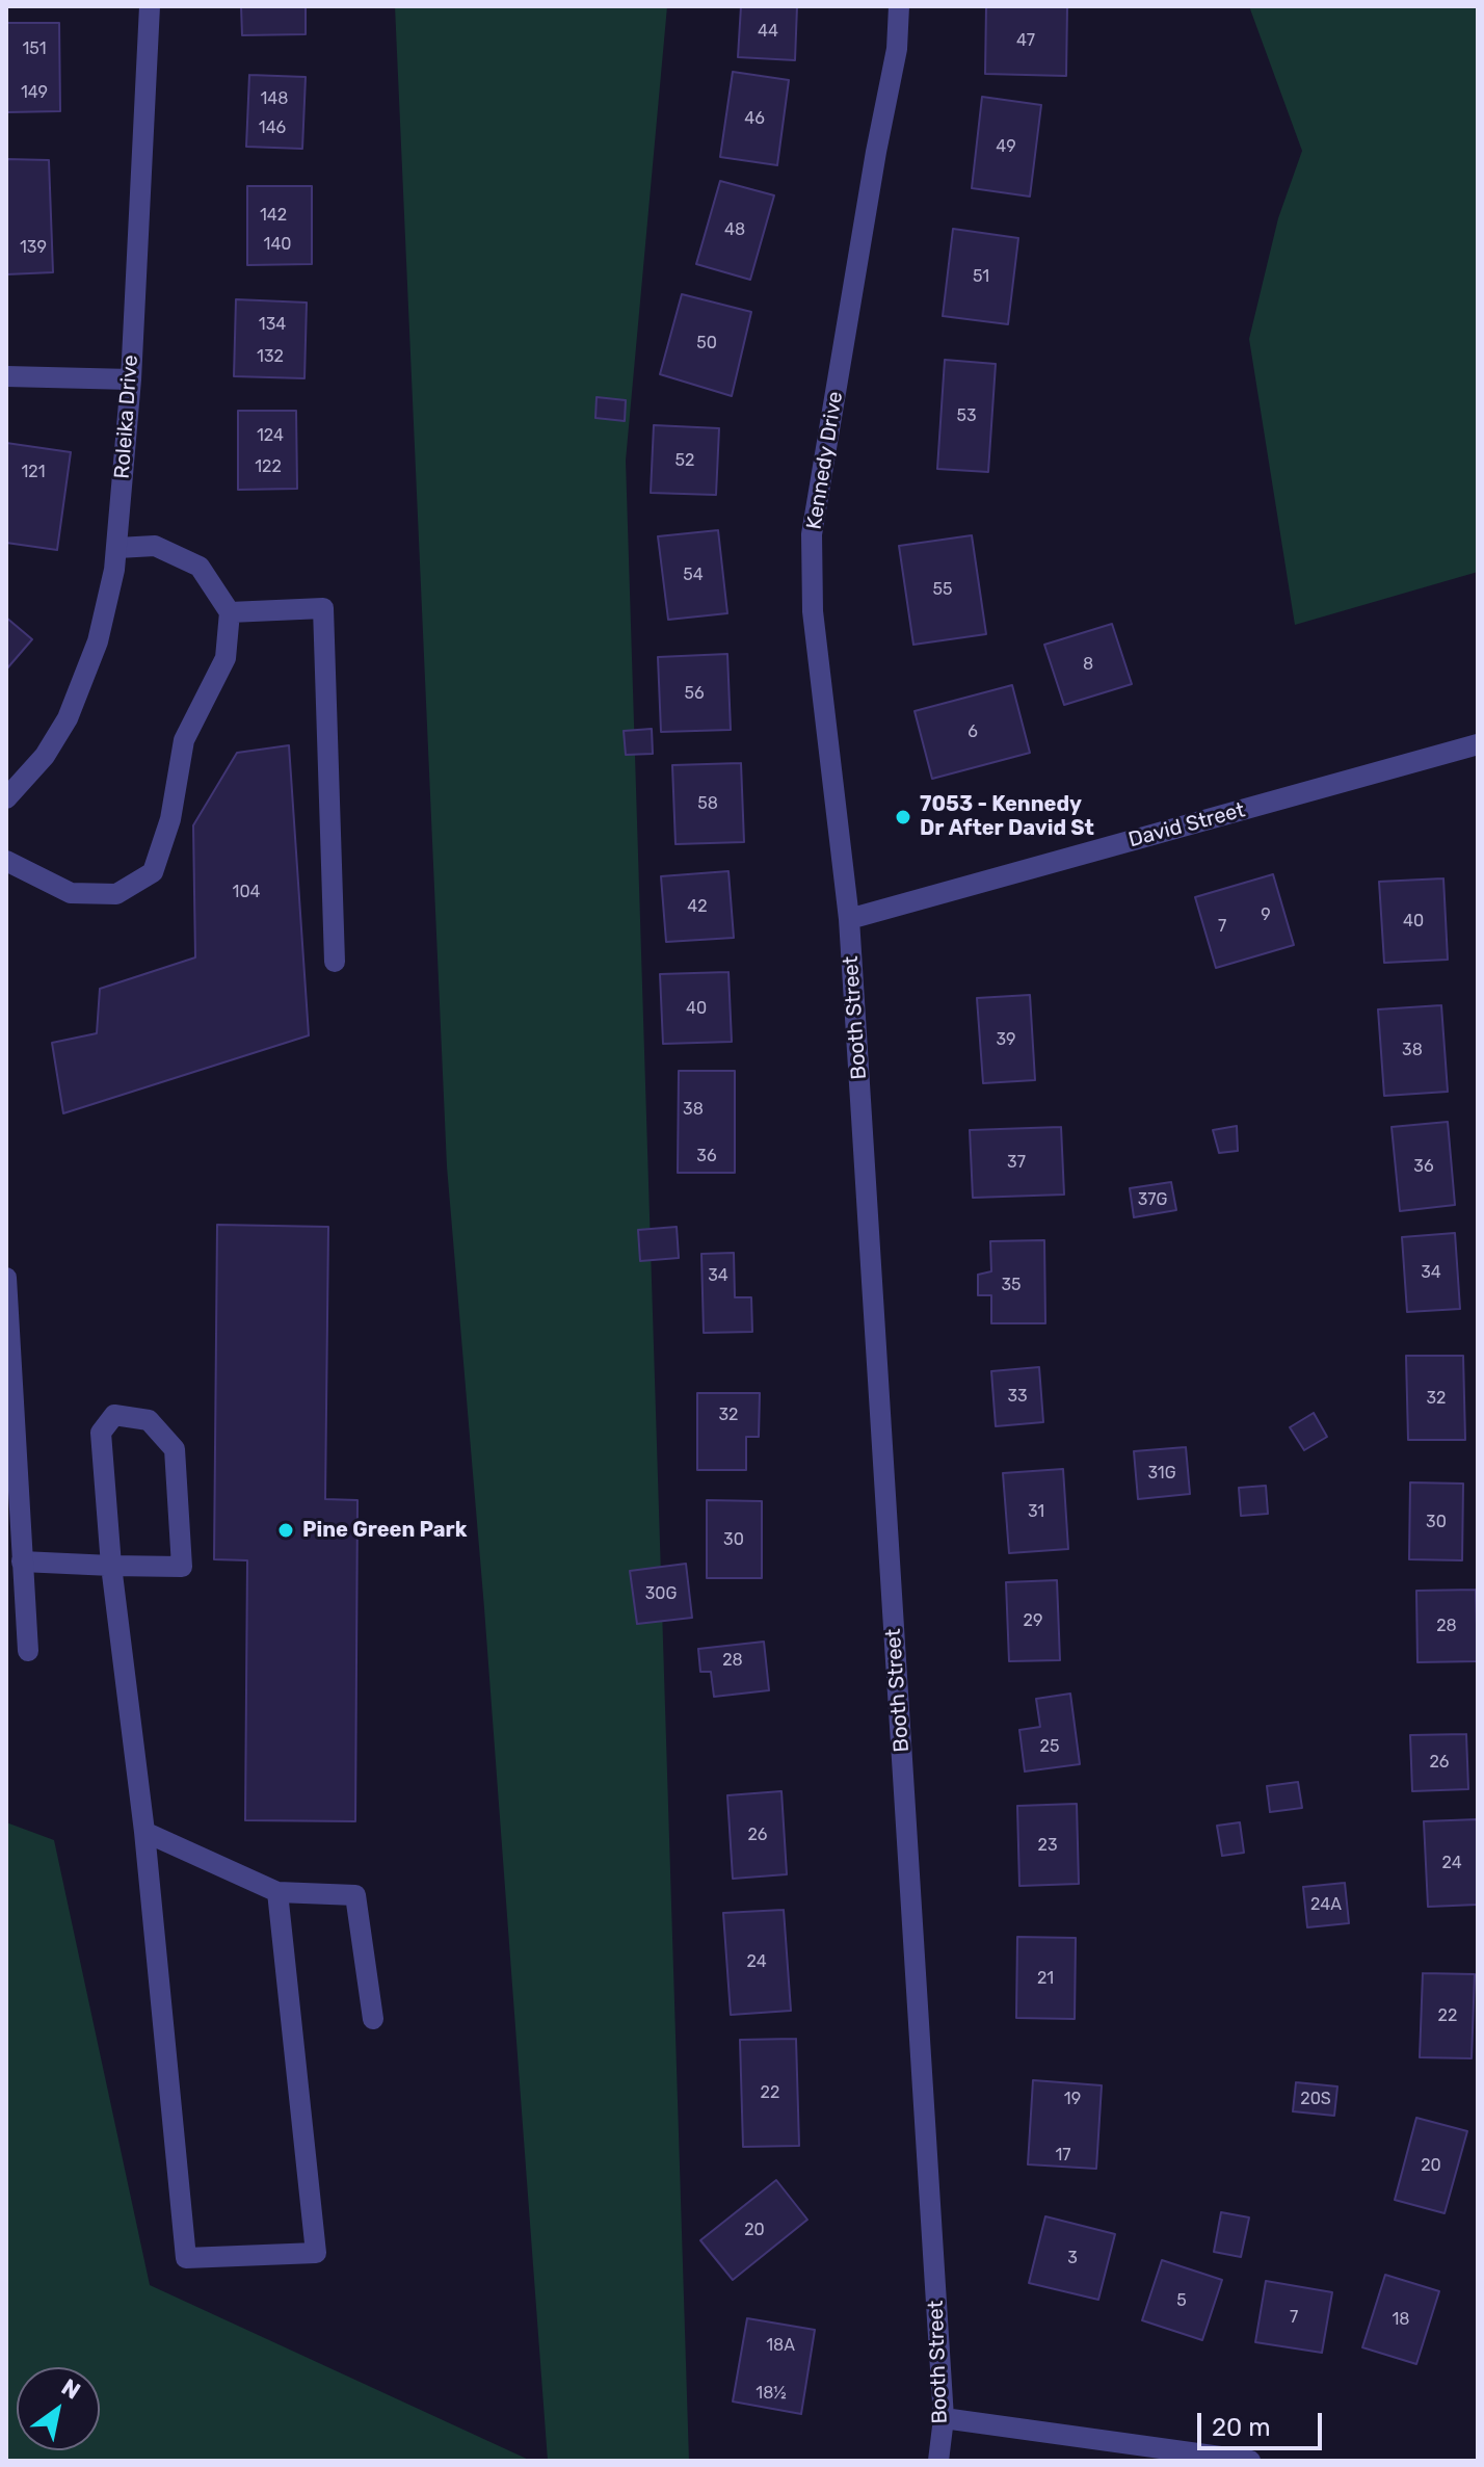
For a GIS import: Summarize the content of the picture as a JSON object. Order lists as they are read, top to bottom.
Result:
{
  "streets": {
    "street": [
      "Roleika Drive",
      "Kennedy Drive",
      "David Street",
      "Booth Street"
    ]
  },
  "crossings": [
    ["Kennedy Drive", "David Street"],
    ["Kennedy Drive", "Booth Street"],
    ["David Street", "Booth Street"]
  ],
  "places": ["7053 - Kennedy Dr After David St", "Pine Green Park"],
  "house_numbers": [
    "44",
    "47",
    "151",
    "149",
    "148",
    "46",
    "146",
    "49",
    "142",
    "48",
    "140",
    "139",
    "51",
    "134",
    "50",
    "132",
    "53",
    "124",
    "52",
    "122",
    "121",
    "54",
    "55",
    "8",
    "56",
    "6",
    "58",
    "104",
    "42",
    "9",
    "40",
    "7",
    "40",
    "39",
    "38",
    "38",
    "36",
    "37",
    "36",
    "37G",
    "34",
    "34",
    "35",
    "33",
    "32",
    "32",
    "31G",
    "31",
    "30",
    "30",
    "30G",
    "29",
    "28",
    "28",
    "25",
    "26",
    "26",
    "23",
    "24",
    "24A",
    "24",
    "21",
    "22",
    "22",
    "19",
    "20S",
    "17",
    "20",
    "20",
    "3",
    "5",
    "7",
    "18",
    "18A",
    "18½"
  ],
  "scale_bar": "20 m",
  "north": "top right"
}
